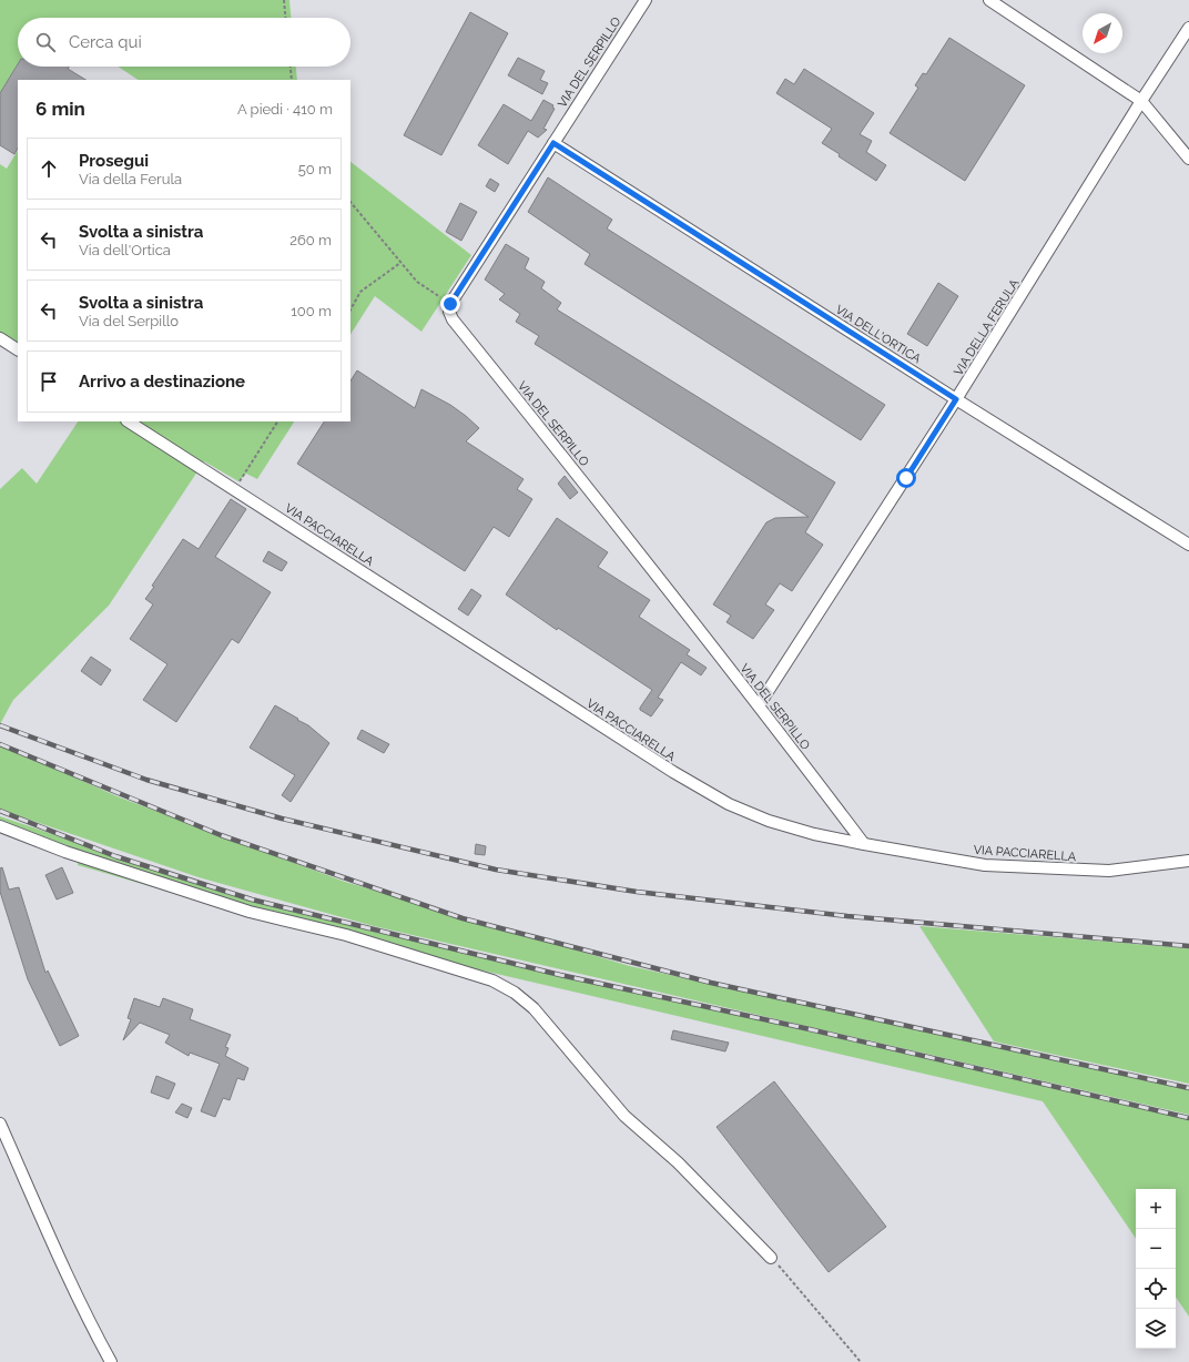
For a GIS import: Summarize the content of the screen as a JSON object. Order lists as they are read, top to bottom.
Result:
{
  "streets": {
    "street": [
      "VIA DEL SERPILLO",
      "VIA DELLA FERULA",
      "VIA DELL'ORTICA",
      "VIA PACCIARELLA"
    ]
  },
  "crossings": [
    ["VIA DEL SERPILLO", "VIA DELLA FERULA"],
    ["VIA DEL SERPILLO", "VIA DELL'ORTICA"],
    ["VIA DEL SERPILLO", "VIA PACCIARELLA"],
    ["VIA DELLA FERULA", "VIA DELL'ORTICA"]
  ],
  "north": "bottom left",
  "page": {
    "search": "Cerca qui",
    "heading": ["6 min", "A piedi · 410 m"],
    "list": [
      ["Prosegui", "Via della Ferula", "50 m"],
      ["Svolta a sinistra", "Via dell'Ortica", "260 m"],
      ["Svolta a sinistra", "Via del Serpillo", "100 m"],
      "Arrivo a destinazione"
    ],
    "map_buttons": ["+", "−"]
  }
}
